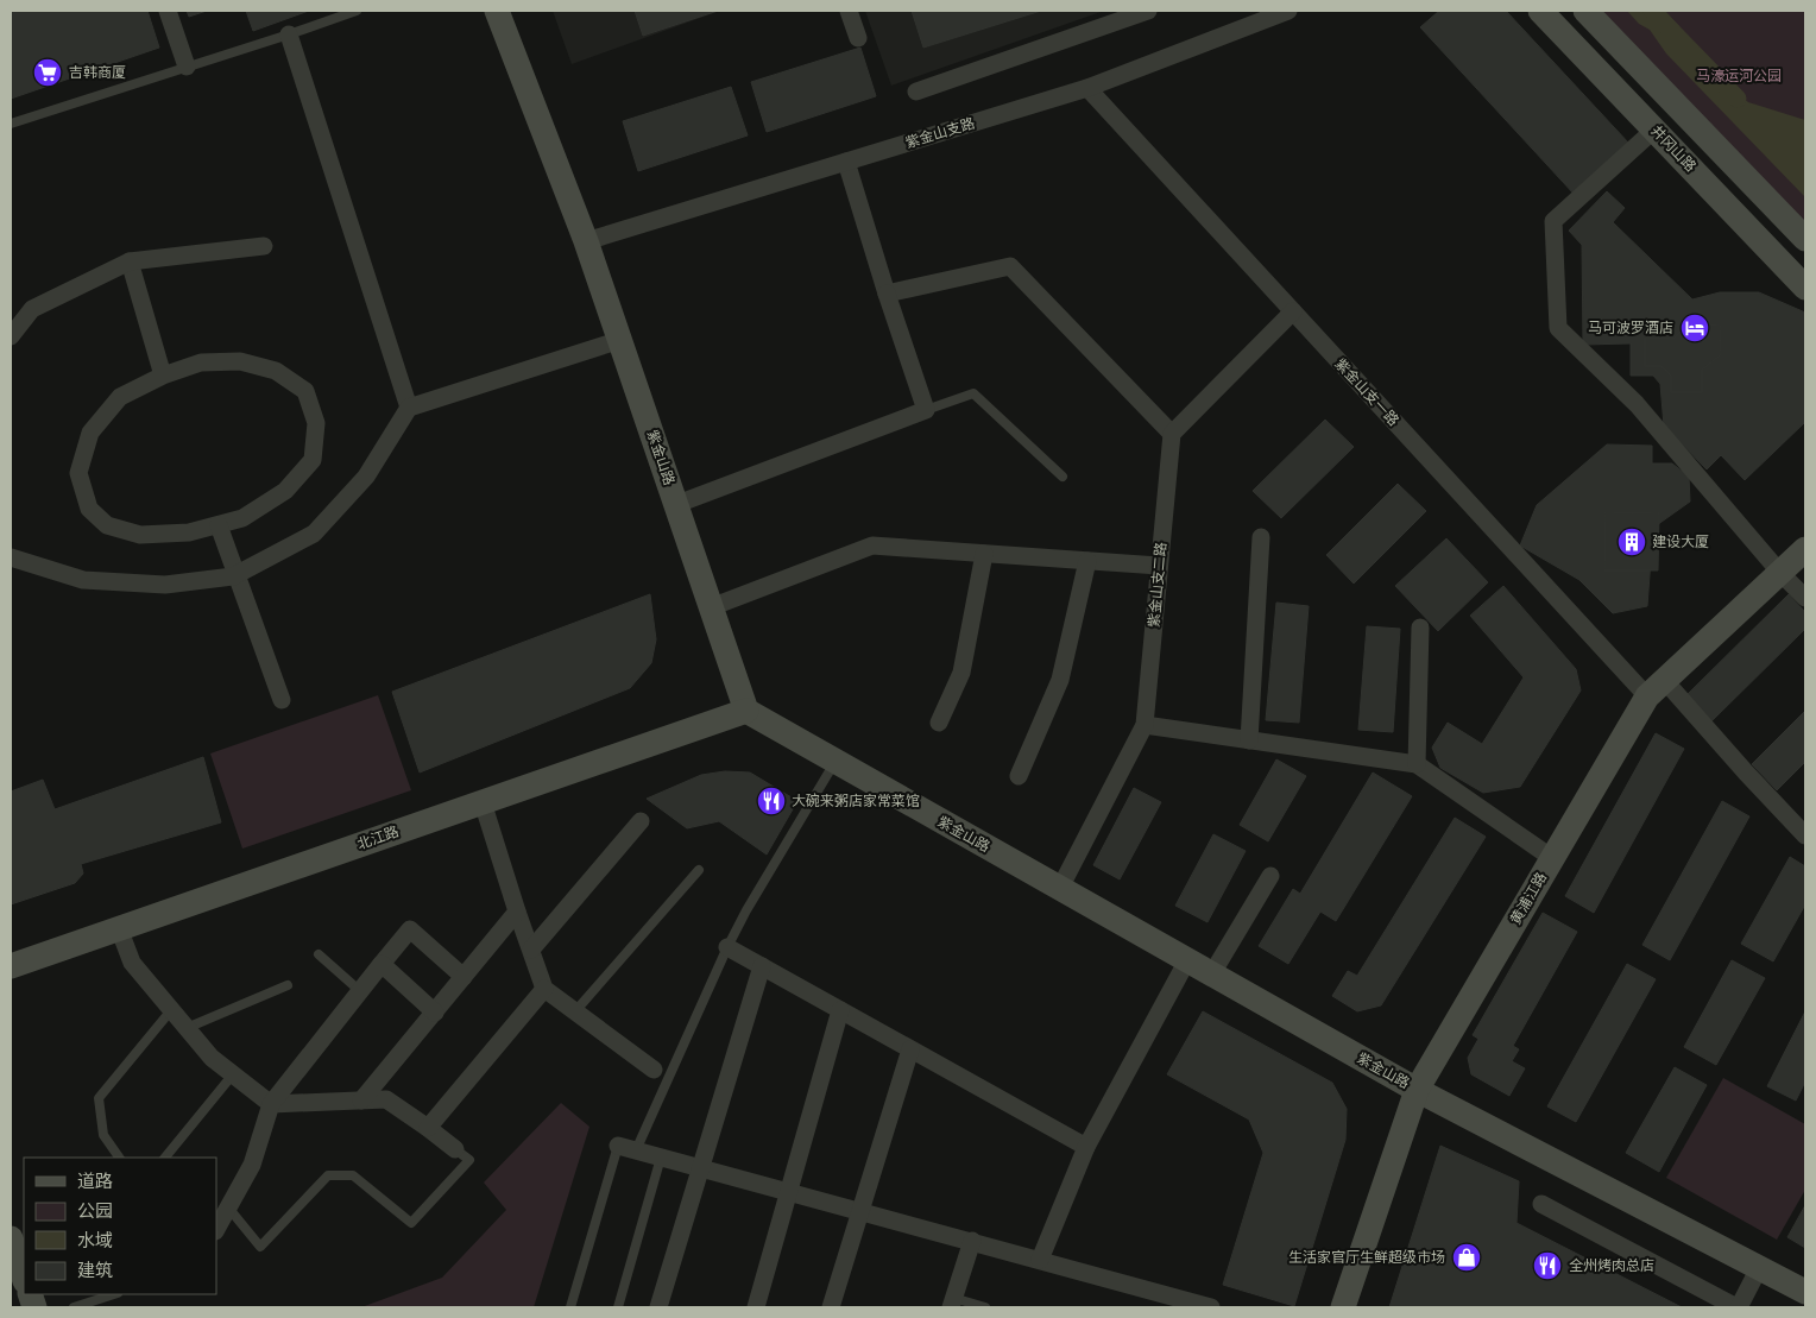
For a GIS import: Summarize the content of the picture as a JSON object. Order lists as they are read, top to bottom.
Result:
{
  "streets": {
    "street": [
      "紫金山支路",
      "井冈山路",
      "紫金山支一路",
      "紫金山路",
      "紫金山支二路",
      "北江路",
      "黄浦江路"
    ]
  },
  "crossings": [
    ["紫金山支路", "紫金山支一路"],
    ["紫金山支路", "紫金山路"],
    ["紫金山支一路", "黄浦江路"],
    ["紫金山路", "紫金山支二路"],
    ["紫金山路", "北江路"],
    ["紫金山路", "黄浦江路"]
  ],
  "parks": ["马濠运河公园"],
  "places": {
    "supermarket": ["吉韩商厦"],
    "hotel": ["马可波罗酒店"],
    "building": ["建设大厦"],
    "restaurant": ["大碗来粥店家常菜馆", "全州烤肉总店"],
    "shop": ["生活家官厅生鲜超级市场"]
  },
  "legend": [
    "道路",
    "公园",
    "水域",
    "建筑"
  ]
}
